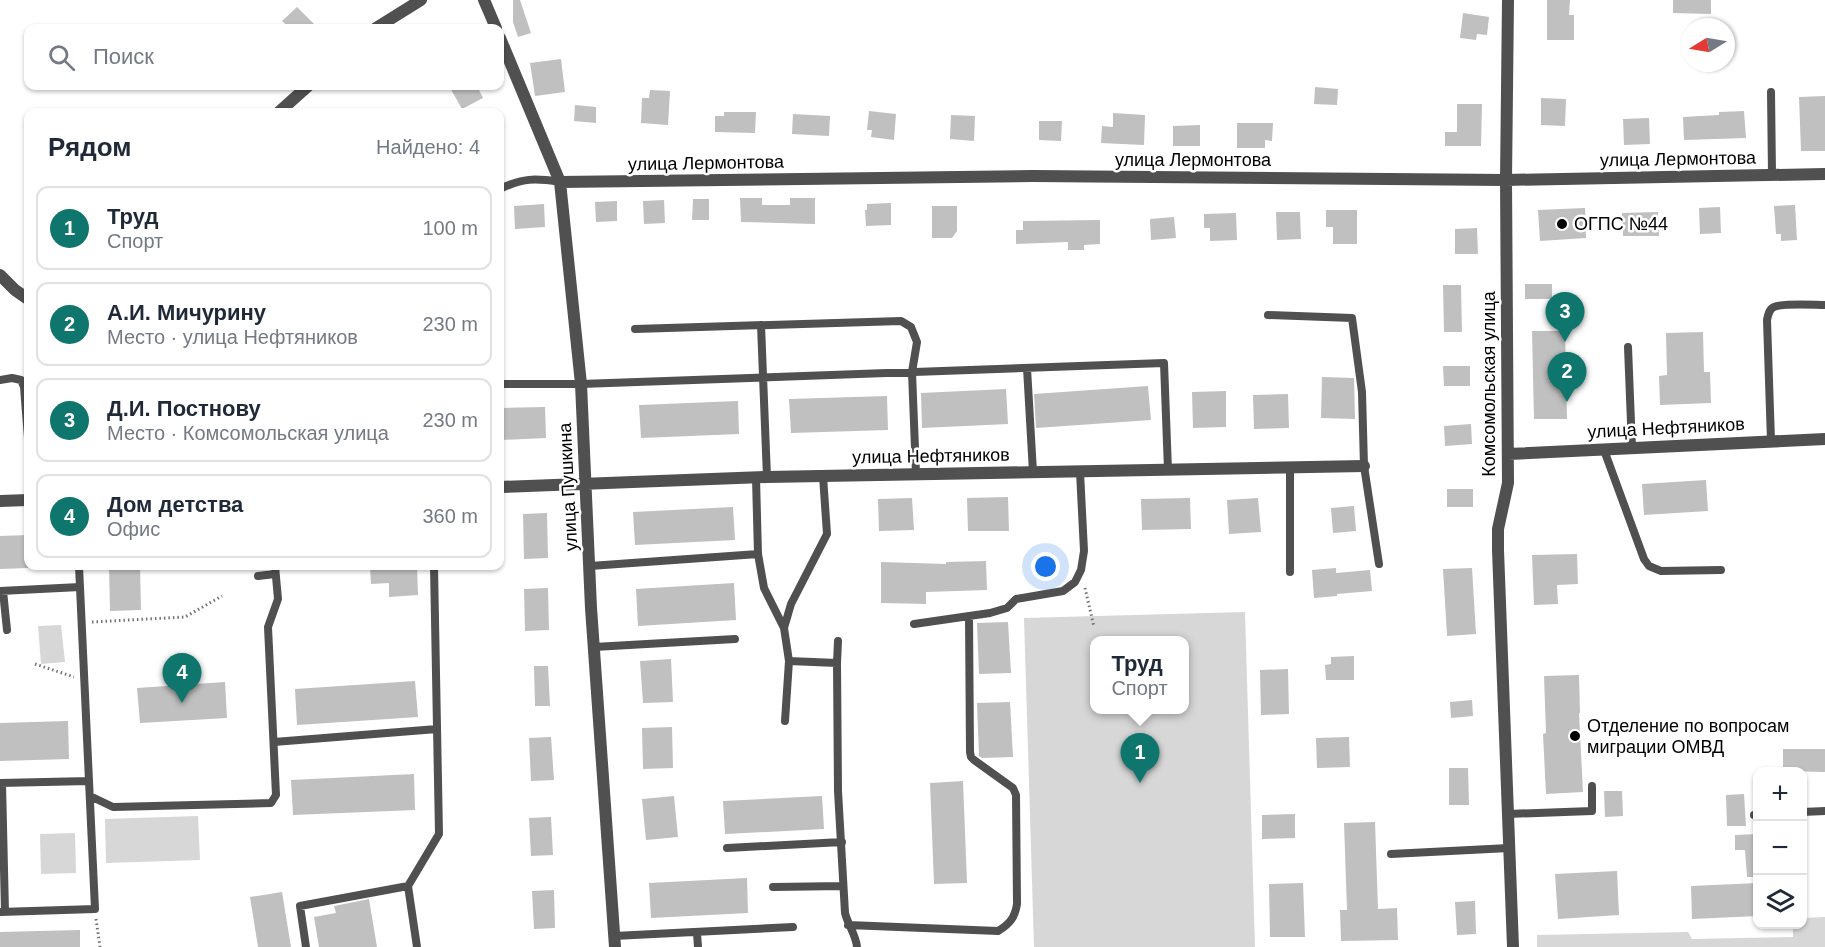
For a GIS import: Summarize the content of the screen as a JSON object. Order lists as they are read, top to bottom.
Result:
{
  "streets": {
    "street": [
      "улица Лермонтова",
      "Комсомольская улица",
      "улица Нефтяников",
      "улица Пушкина"
    ]
  },
  "crossings": [
    ["улица Лермонтова", "Комсомольская улица"],
    ["улица Лермонтова", "улица Пушкина"],
    ["Комсомольская улица", "улица Нефтяников"],
    ["улица Нефтяников", "улица Пушкина"]
  ],
  "places": ["ОГПС №44", "Отделение по вопросам миграции ОМВД"],
  "north": "left",
  "page": {
    "search": "Поиск",
    "heading": ["Рядом", "Найдено: 4"],
    "list": [
      {
        "mark": "1",
        "name": "Труд",
        "note": "Спорт",
        "value": "100 m"
      },
      {
        "mark": "2",
        "name": "А.И. Мичурину",
        "note": "Место · улица Нефтяников",
        "value": "230 m"
      },
      {
        "mark": "3",
        "name": "Д.И. Постнову",
        "note": "Место · Комсомольская улица",
        "value": "230 m"
      },
      {
        "mark": "4",
        "name": "Дом детства",
        "note": "Офис",
        "value": "360 m"
      }
    ],
    "pins": [
      "3",
      "2",
      "4",
      "1"
    ],
    "popup": ["Труд", "Спорт"],
    "map_buttons": ["+", "−"]
  }
}
